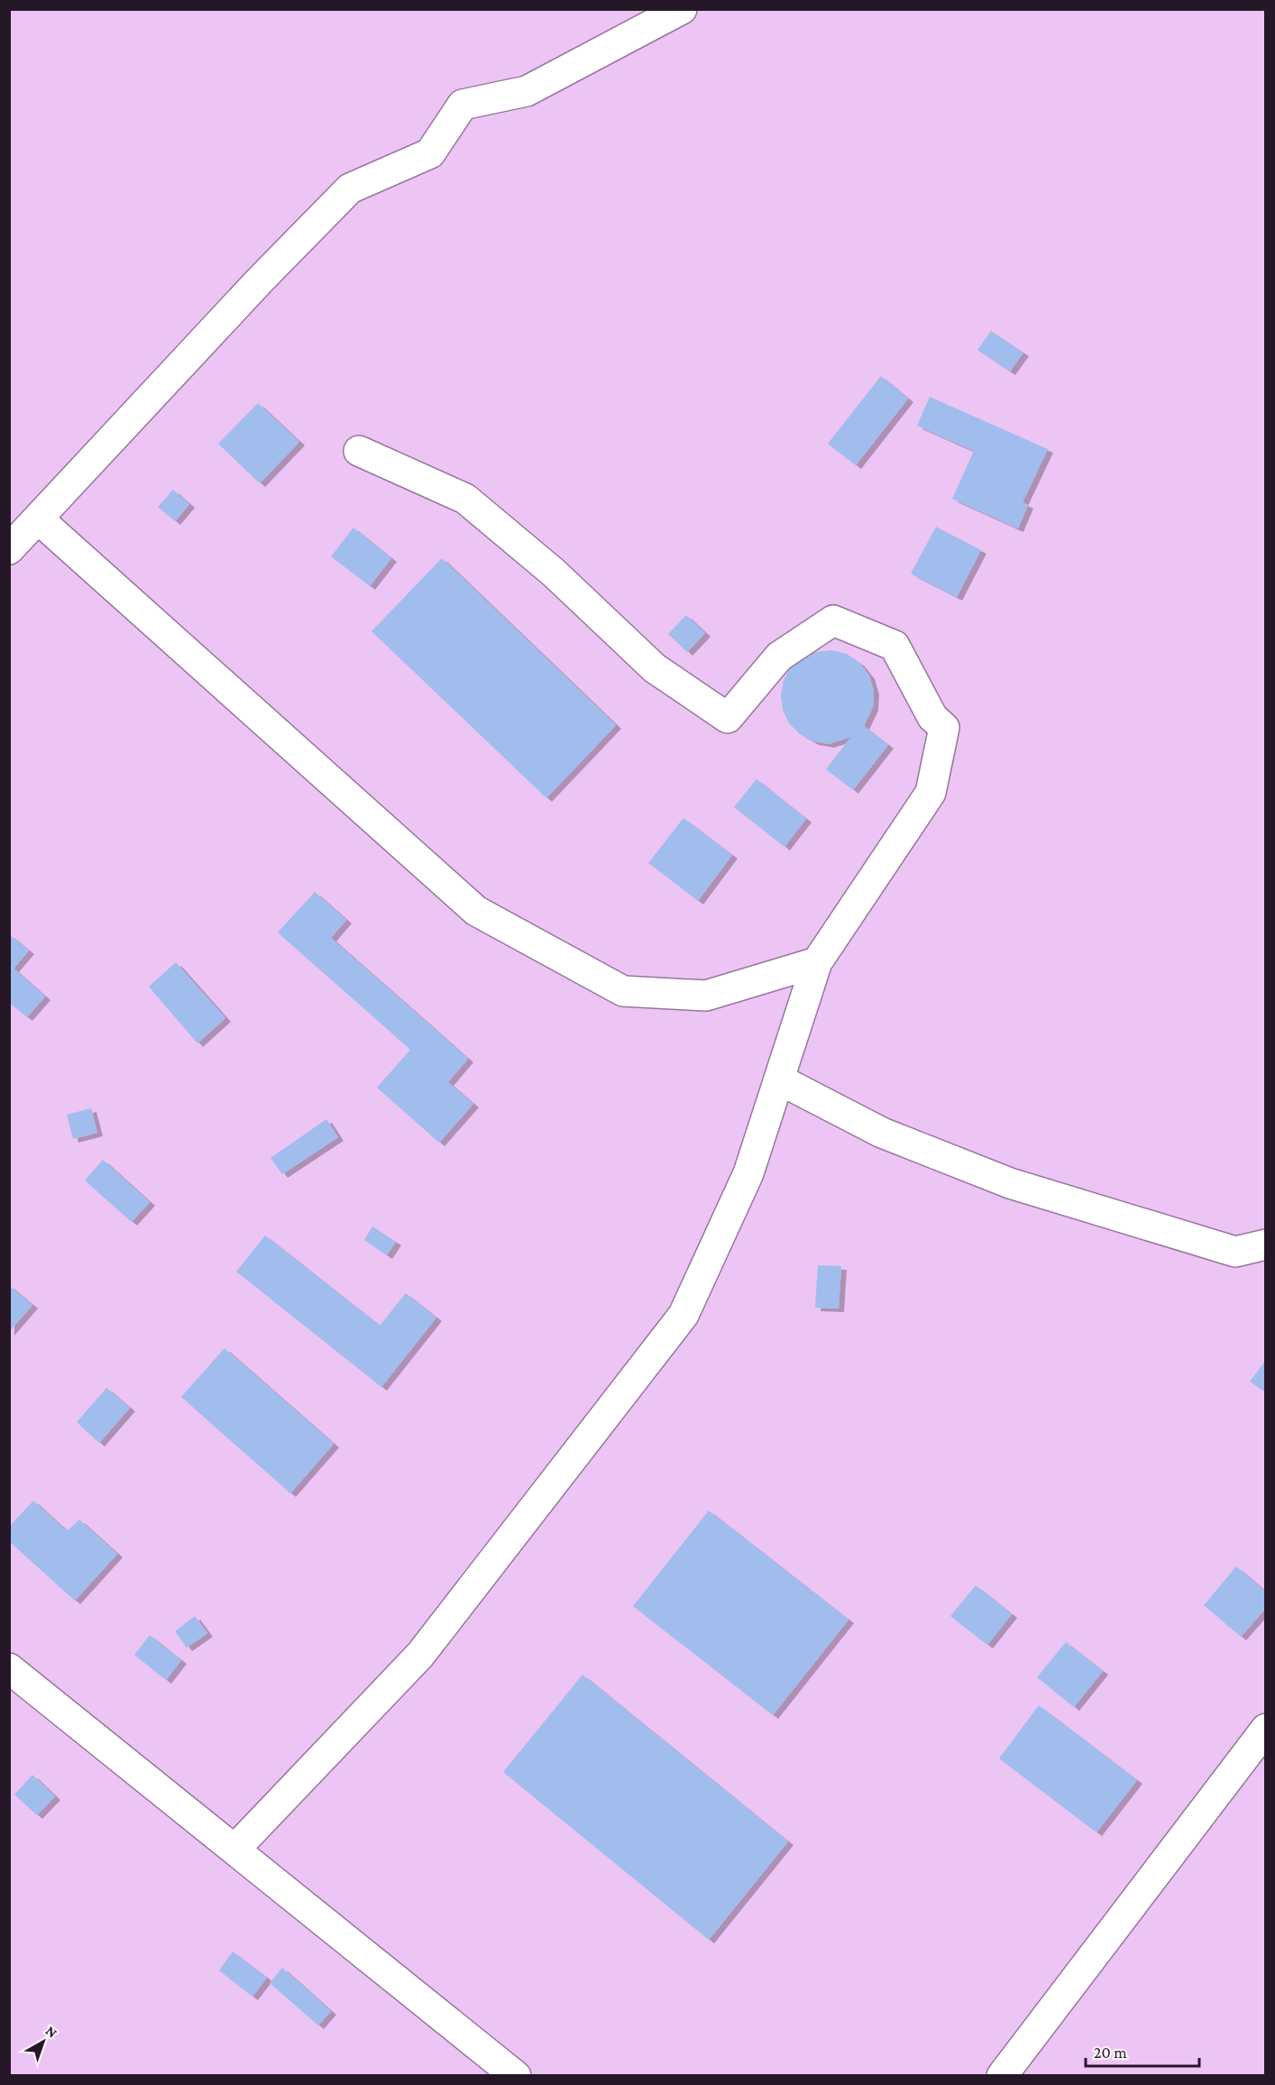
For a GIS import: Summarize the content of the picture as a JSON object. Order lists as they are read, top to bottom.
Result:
{
  "scale_bar": "20 m",
  "north": "top right"
}
